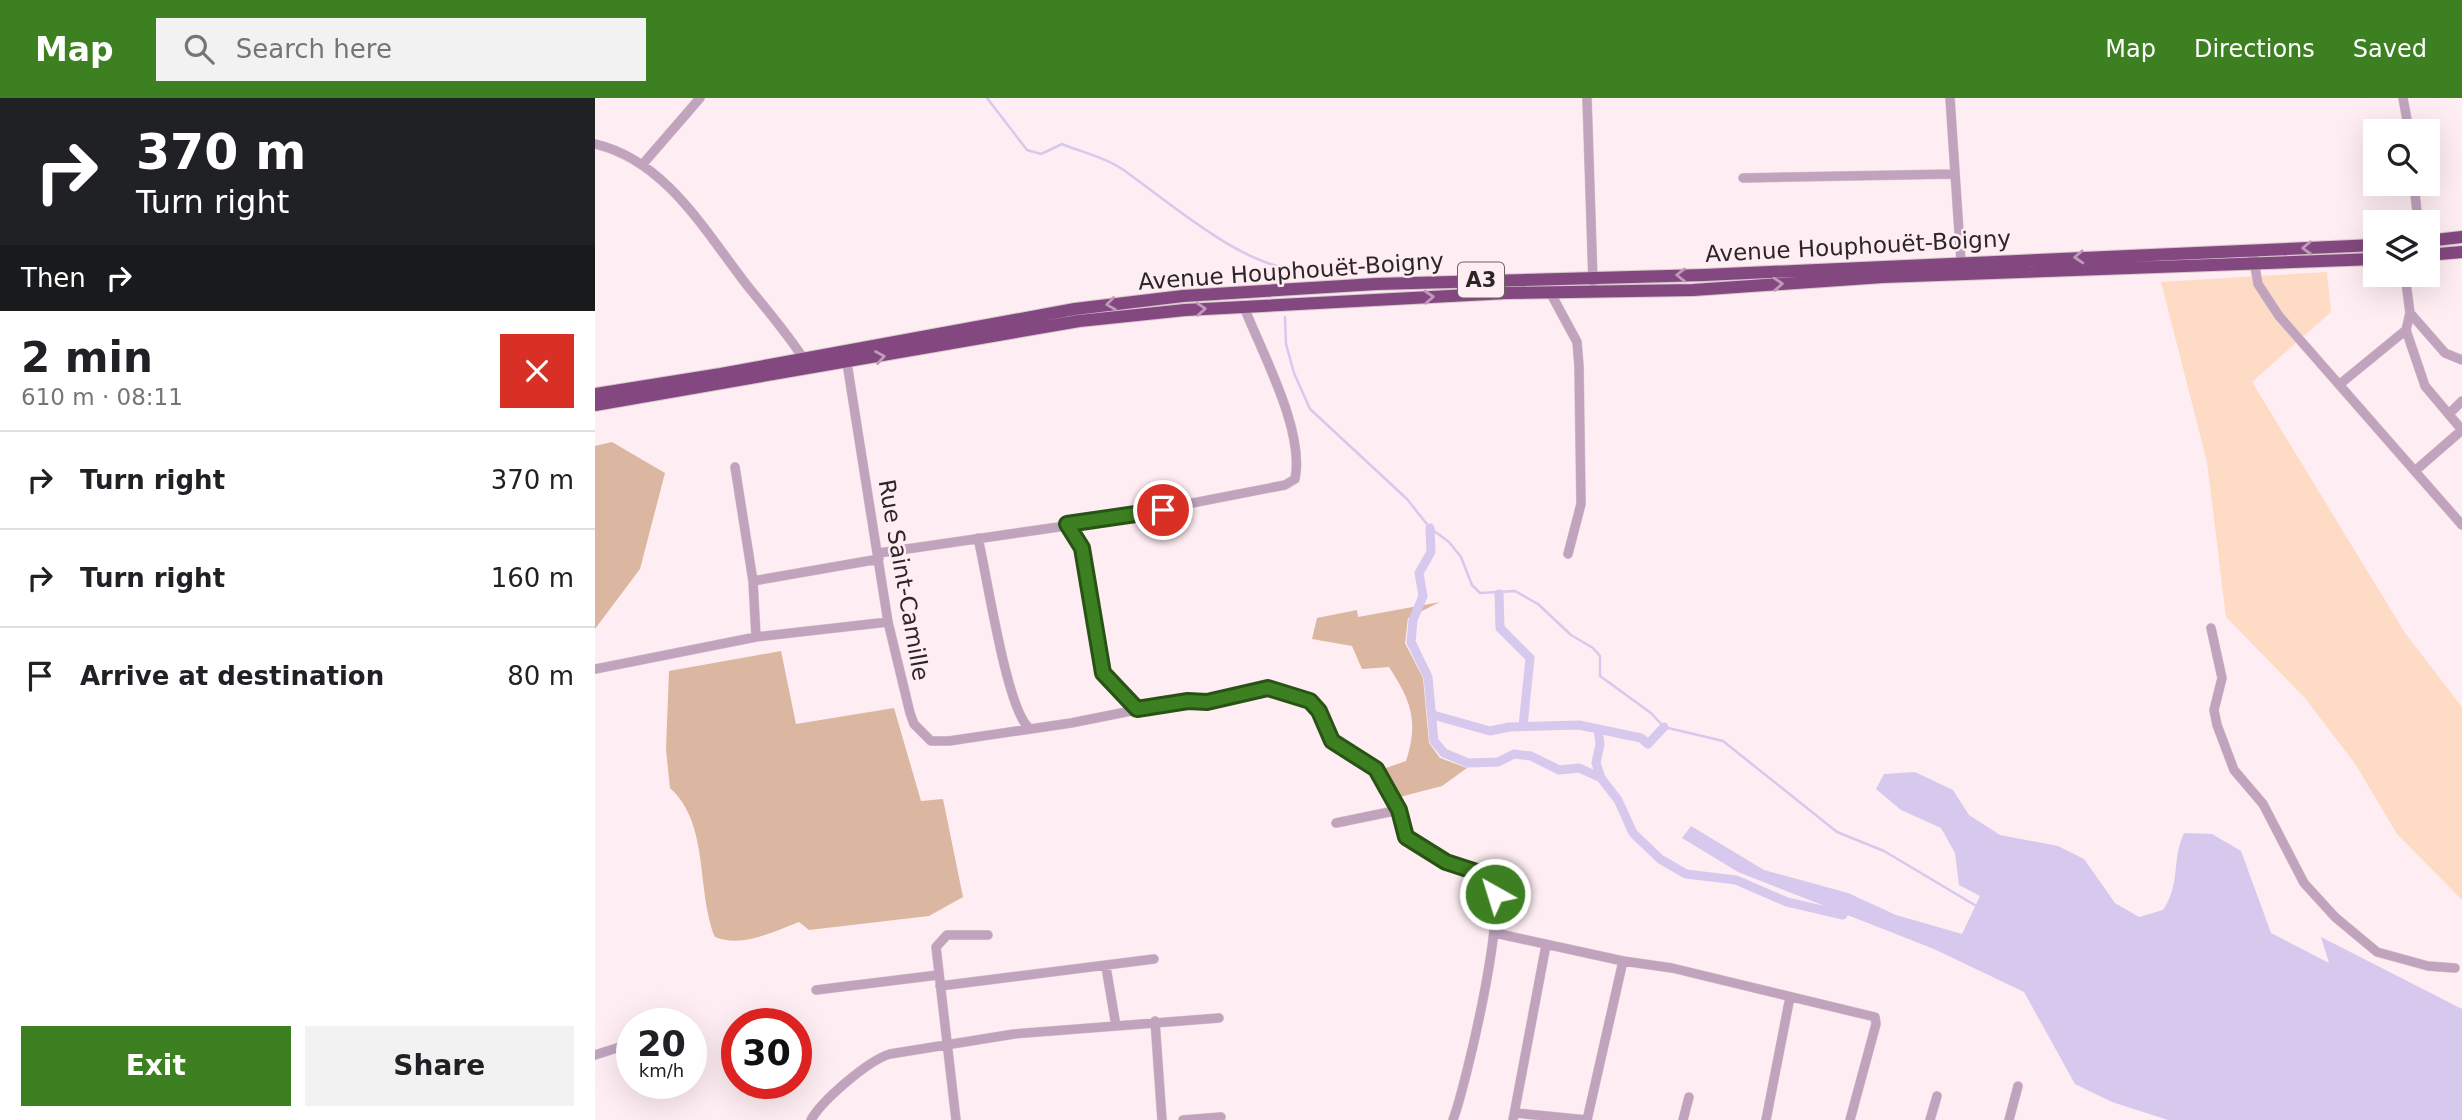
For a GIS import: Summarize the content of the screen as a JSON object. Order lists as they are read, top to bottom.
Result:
{
  "streets": {
    "highway": ["Avenue Houphouët-Boigny", "A3"],
    "street": ["Rue Saint-Camille"]
  },
  "crossings": [
    ["Avenue Houphouët-Boigny", "Rue Saint-Camille"]
  ],
  "page": {
    "header": "Map",
    "search": "Search here",
    "nav": ["Map", "Directions", "Saved"],
    "turn": ["370 m", "Turn right"],
    "then": "Then",
    "heading": ["2 min", "610 m · 08:11"],
    "list": [
      {
        "name": "Turn right",
        "value": "370 m"
      },
      {
        "name": "Turn right",
        "value": "160 m"
      },
      {
        "name": "Arrive at destination",
        "value": "80 m"
      }
    ],
    "speed": "20 km/h",
    "limit": "30",
    "buttons": ["Exit", "Share"]
  }
}
